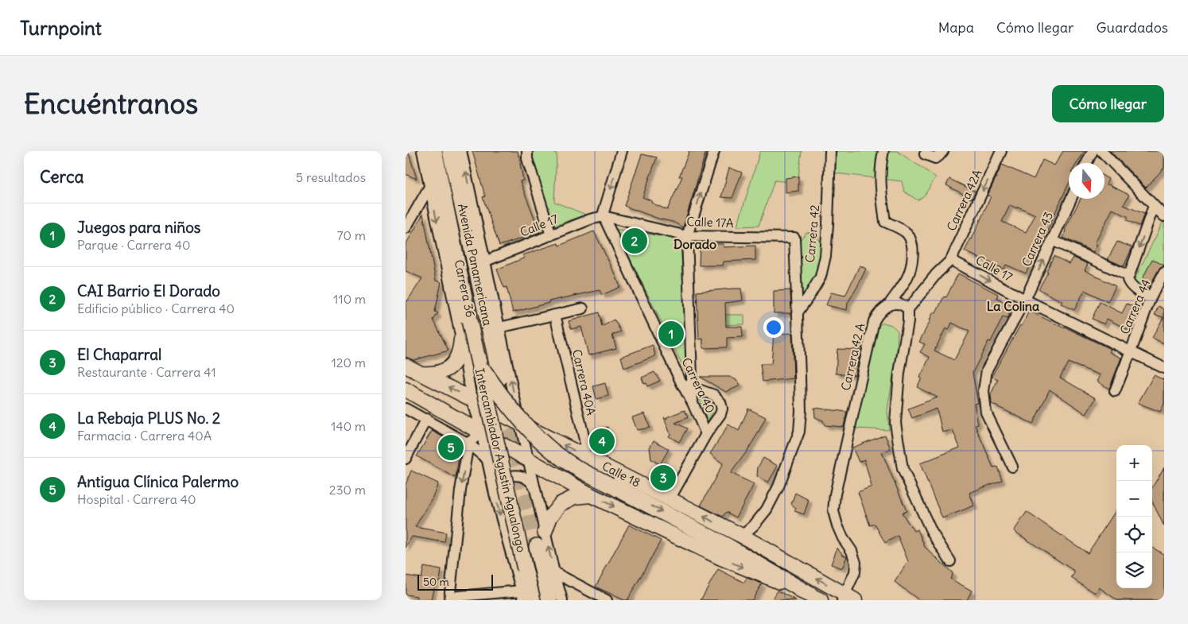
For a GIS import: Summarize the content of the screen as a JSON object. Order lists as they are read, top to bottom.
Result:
{
  "streets": {
    "main road": ["Avenida Panamericana", "Intercambiador Agustin Agualongo", "Calle 18"],
    "street": [
      "Carrera 42A",
      "Calle 17A",
      "Calle 17",
      "Carrera 42",
      "Carrera 43",
      "Carrera 36",
      "Carrera 44",
      "Carrera 42 A",
      "Carrera 40A",
      "Carrera 40"
    ]
  },
  "crossings": [
    ["Carrera 42A", "Calle 17"],
    ["Calle 17A", "Calle 17"],
    ["Calle 17A", "Carrera 42"],
    ["Calle 17A", "Carrera 40"],
    ["Calle 17", "Carrera 43"],
    ["Calle 17", "Carrera 44"],
    ["Calle 17", "Carrera 40"],
    ["Carrera 42", "Calle 18"],
    ["Avenida Panamericana", "Intercambiador Agustin Agualongo"],
    ["Carrera 36", "Intercambiador Agustin Agualongo"],
    ["Carrera 36", "Calle 18"],
    ["Carrera 42 A", "Calle 18"],
    ["Carrera 40A", "Calle 18"]
  ],
  "one_way": ["Carrera 42A"],
  "districts": ["Dorado", "La Colina"],
  "scale_bar": "50 m",
  "north": "bottom",
  "page": {
    "header": "Turnpoint",
    "nav": ["Mapa", "Cómo llegar", "Guardados"],
    "buttons": "Cómo llegar",
    "title": "Encuéntranos",
    "heading": ["Cerca", "5 resultados"],
    "list": [
      {
        "mark": "1",
        "name": "Juegos para niños",
        "note": "Parque · Carrera 40",
        "value": "70 m"
      },
      {
        "mark": "2",
        "name": "CAI Barrio El Dorado",
        "note": "Edificio público · Carrera 40",
        "value": "110 m"
      },
      {
        "mark": "3",
        "name": "El Chaparral",
        "note": "Restaurante · Carrera 41",
        "value": "120 m"
      },
      {
        "mark": "4",
        "name": "La Rebaja PLUS No. 2",
        "note": "Farmacia · Carrera 40A",
        "value": "140 m"
      },
      {
        "mark": "5",
        "name": "Antigua Clínica Palermo",
        "note": "Hospital · Carrera 40",
        "value": "230 m"
      }
    ],
    "pins": [
      "2",
      "1",
      "4",
      "5",
      "3"
    ],
    "map_buttons": ["+", "−"],
    "scale": "50 m"
  }
}
